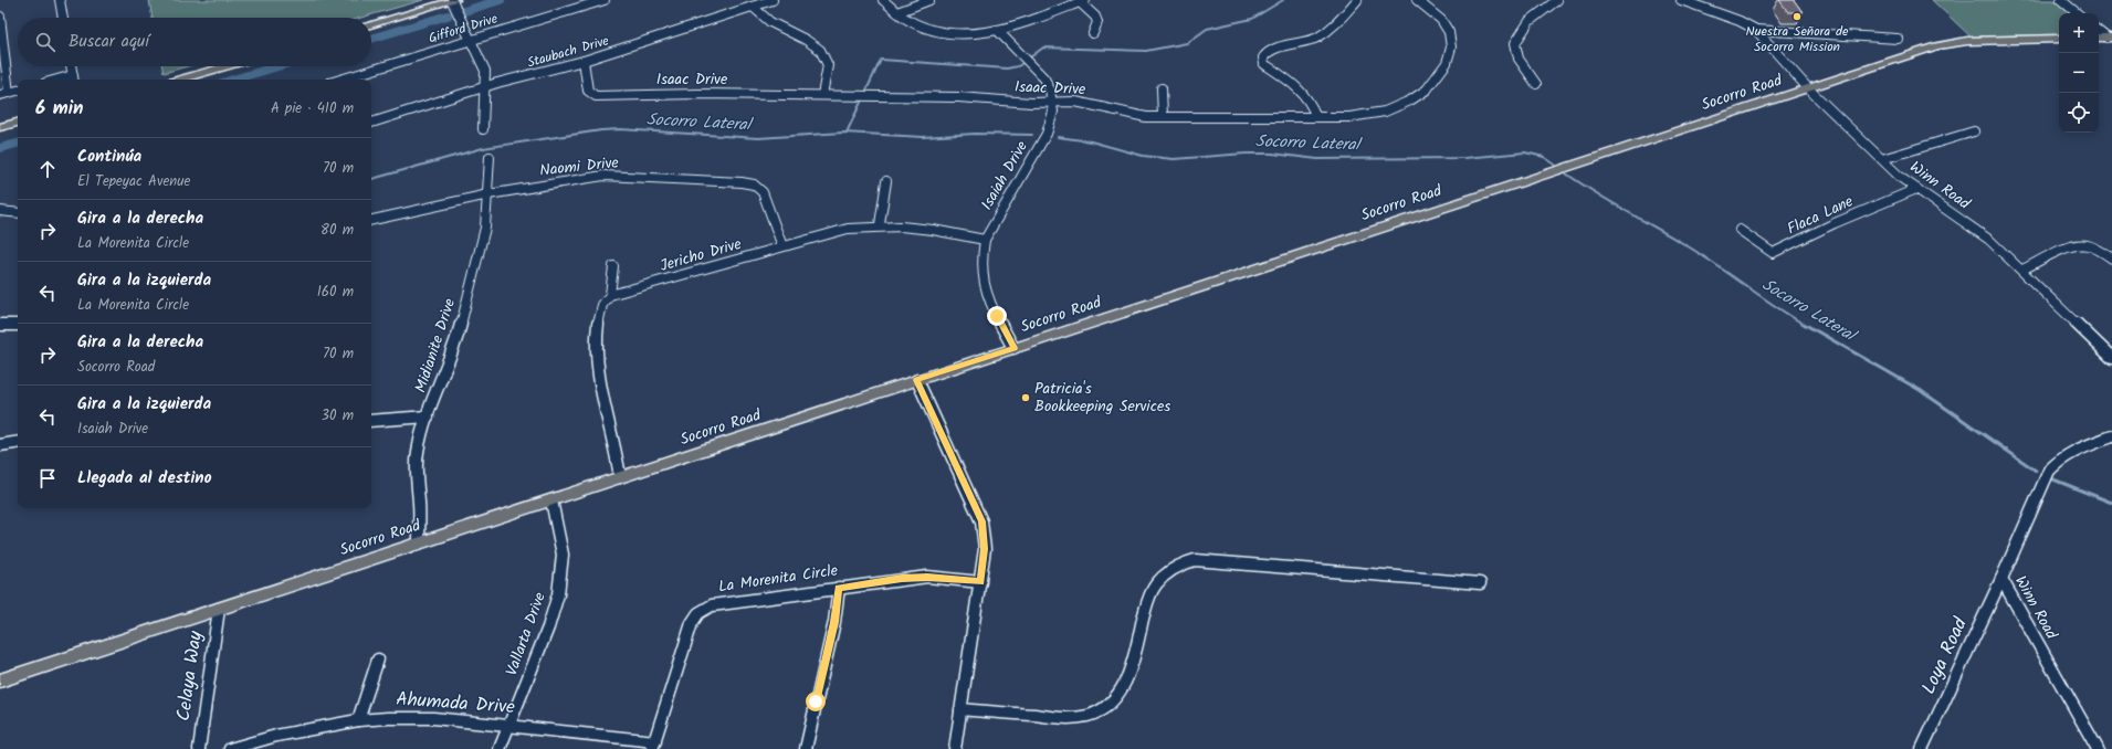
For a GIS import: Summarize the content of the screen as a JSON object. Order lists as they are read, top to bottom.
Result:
{
  "streets": {
    "main road": ["Socorro Road"],
    "street": [
      "Gifford Drive",
      "Staubach Drive",
      "Isaac Drive",
      "Naomi Drive",
      "Isaiah Drive",
      "Winn Road",
      "Flaca Lane",
      "Jericho Drive",
      "Midianite Drive",
      "La Morenita Circle",
      "Vallarta Drive",
      "Loya Road",
      "Celaya Way",
      "Ahumada Drive"
    ]
  },
  "crossings": [
    ["Staubach Drive", "Isaac Drive"],
    ["Isaac Drive", "Isaiah Drive"],
    ["Socorro Road", "Isaiah Drive"],
    ["Socorro Road", "Winn Road"],
    ["Socorro Road", "Midianite Drive"],
    ["Socorro Road", "Vallarta Drive"],
    ["Socorro Road", "Celaya Way"],
    ["Naomi Drive", "Jericho Drive"],
    ["Naomi Drive", "Midianite Drive"],
    ["Isaiah Drive", "Jericho Drive"],
    ["Winn Road", "Flaca Lane"],
    ["Winn Road", "Loya Road"],
    ["La Morenita Circle", "Ahumada Drive"],
    ["Vallarta Drive", "Ahumada Drive"]
  ],
  "water": ["Socorro Lateral"],
  "places": ["Nuestra Señora de Socorro Mission", "Patricia's Bookkeeping Services"],
  "page": {
    "map_buttons": ["+", "−"],
    "search": "Buscar aquí",
    "heading": ["6 min", "A pie · 410 m"],
    "list": [
      ["Continúa", "El Tepeyac Avenue", "70 m"],
      ["Gira a la derecha", "La Morenita Circle", "80 m"],
      ["Gira a la izquierda", "La Morenita Circle", "160 m"],
      ["Gira a la derecha", "Socorro Road", "70 m"],
      ["Gira a la izquierda", "Isaiah Drive", "30 m"],
      "Llegada al destino"
    ]
  }
}
